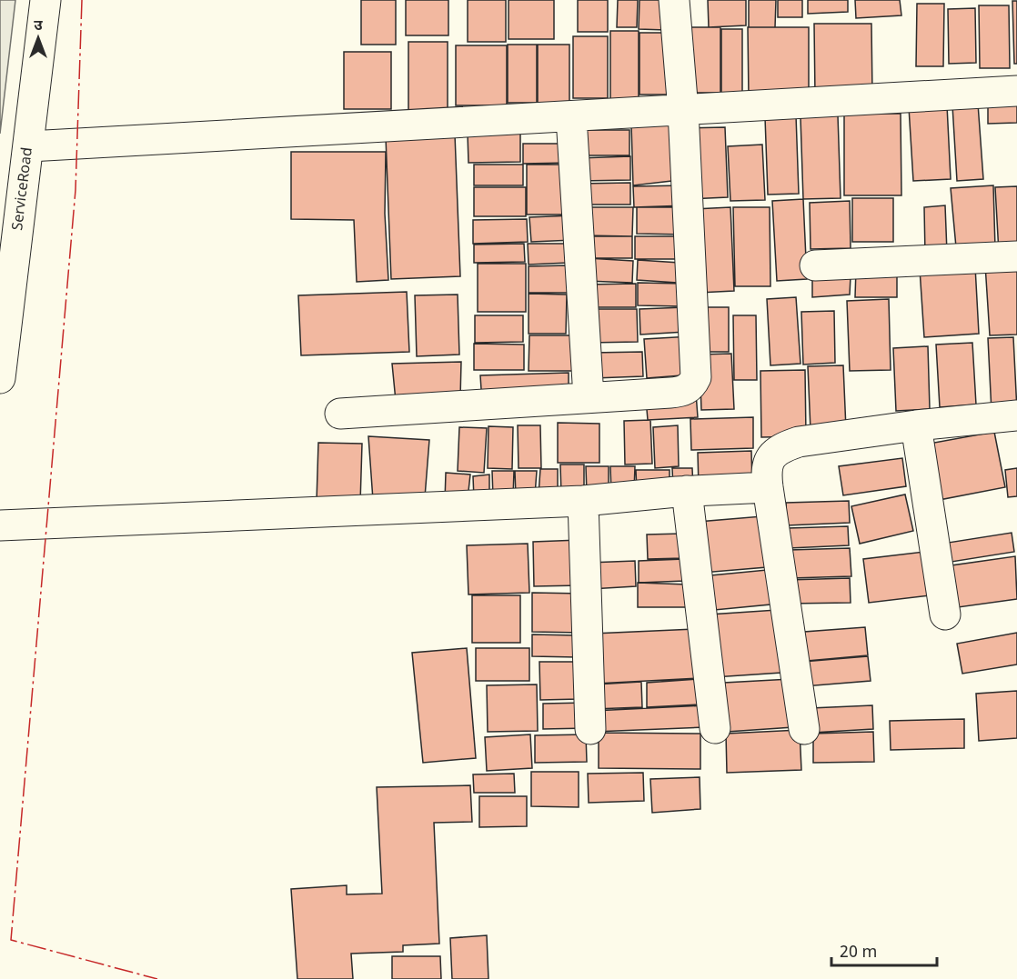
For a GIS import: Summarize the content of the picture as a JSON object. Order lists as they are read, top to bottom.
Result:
{
  "streets": {
    "street": ["ServiceRoad"]
  },
  "scale_bar": "20 m",
  "north": "top"
}
